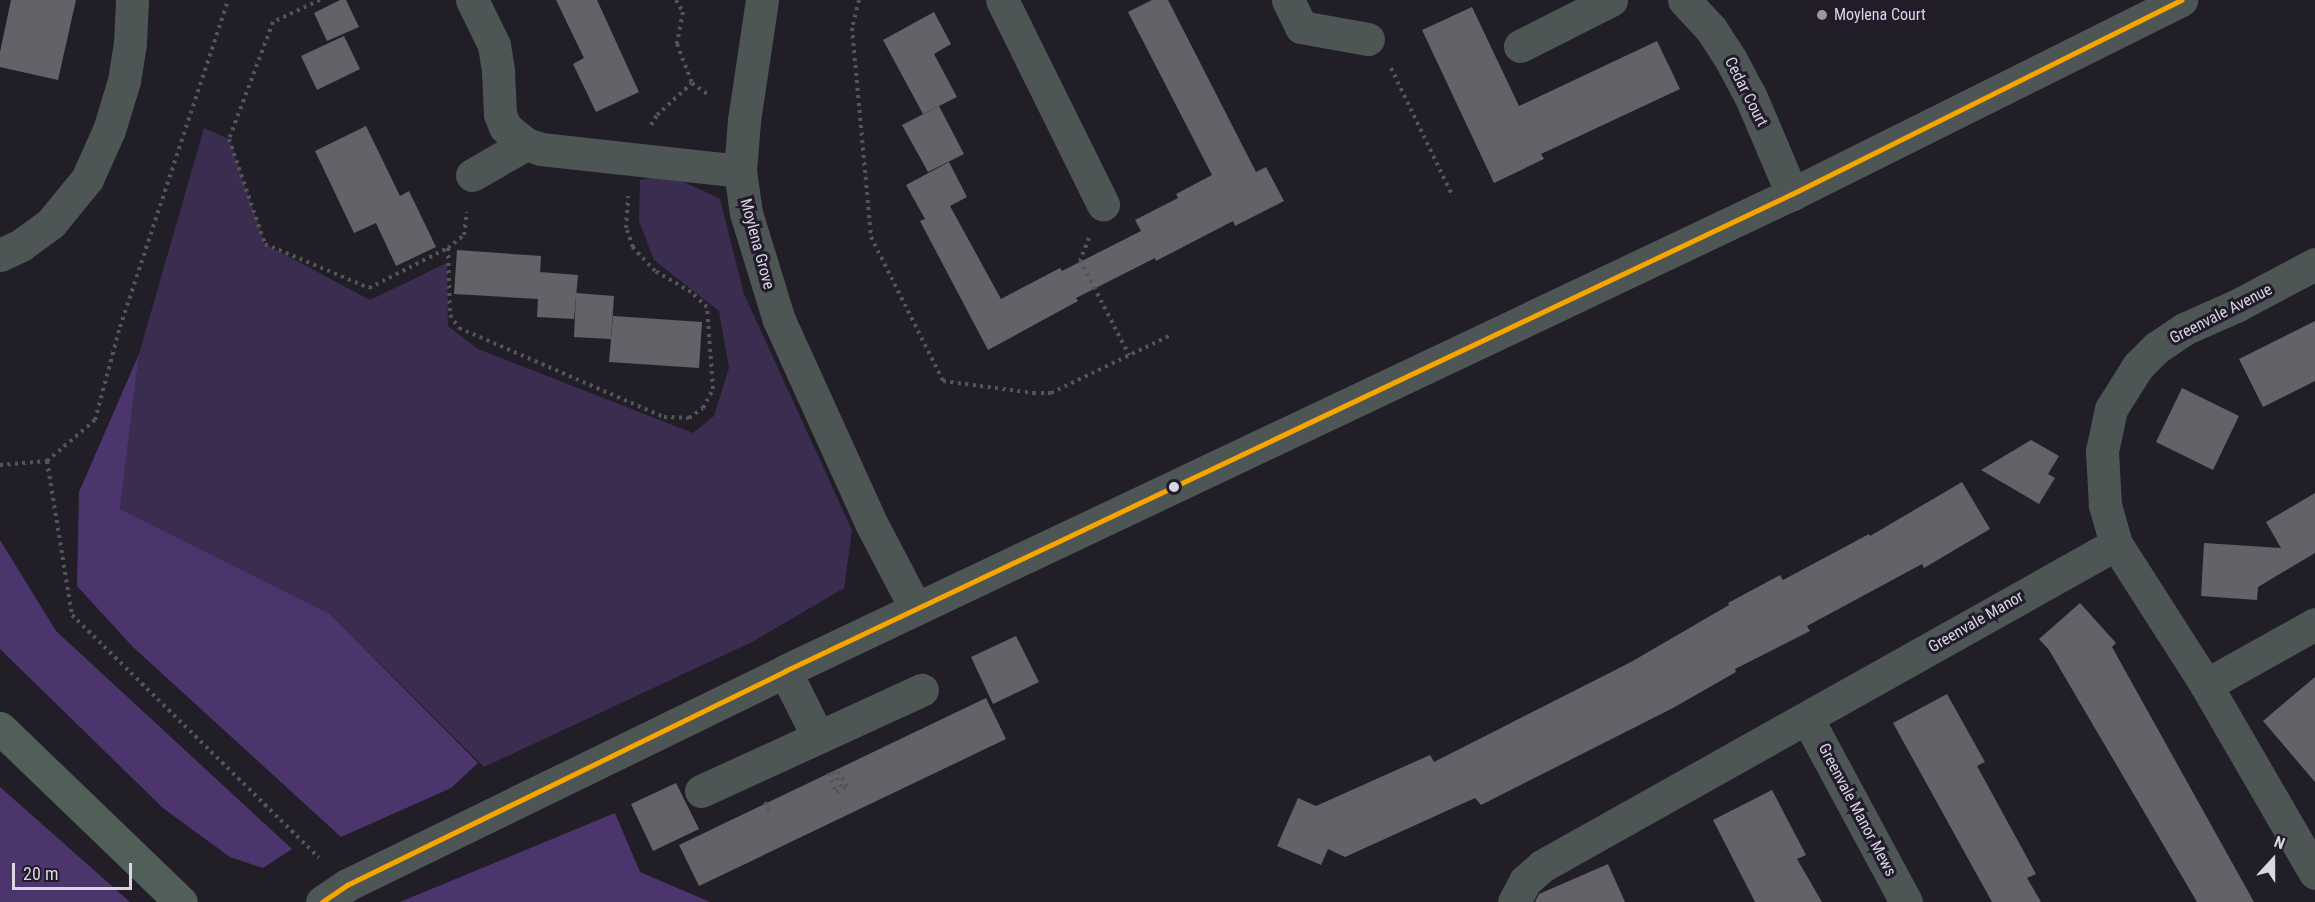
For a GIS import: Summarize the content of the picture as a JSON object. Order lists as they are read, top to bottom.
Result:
{
  "streets": {
    "street": [
      "Cedar Court",
      "Moylena Grove",
      "Greenvale Avenue",
      "Greenvale Manor",
      "Greenvale Manor Mews"
    ]
  },
  "crossings": [
    ["Greenvale Avenue", "Greenvale Manor"],
    ["Greenvale Manor", "Greenvale Manor Mews"]
  ],
  "places": ["Moylena Court"],
  "scale_bar": "20 m",
  "north": "top"
}
